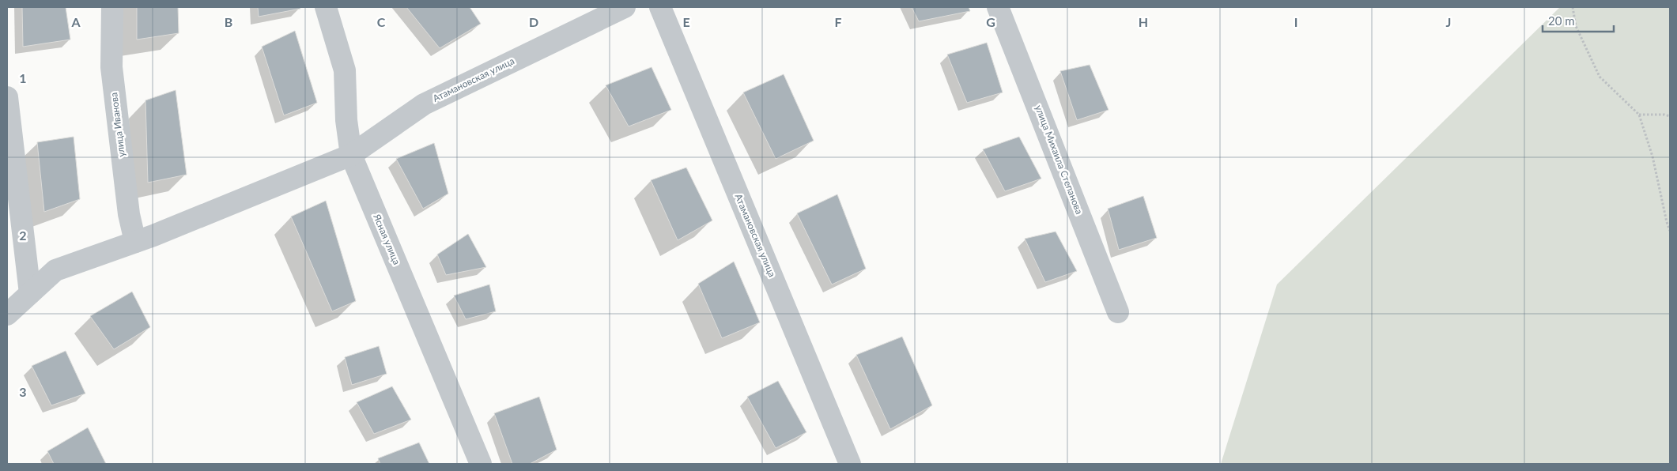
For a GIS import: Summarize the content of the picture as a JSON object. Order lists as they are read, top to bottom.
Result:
{
  "streets": {
    "street": [
      "Атамановская улица",
      "улица Иванова",
      "улица Михаила Степанова",
      "Ясная улица"
    ]
  },
  "crossings": [
    ["Атамановская улица", "Ясная улица"]
  ],
  "scale_bar": "20 m",
  "grid": {
    "columns": [
      "A",
      "B",
      "C",
      "D",
      "E",
      "F",
      "G",
      "H",
      "I",
      "J"
    ],
    "rows": ["1", "2", "3"]
  }
}
